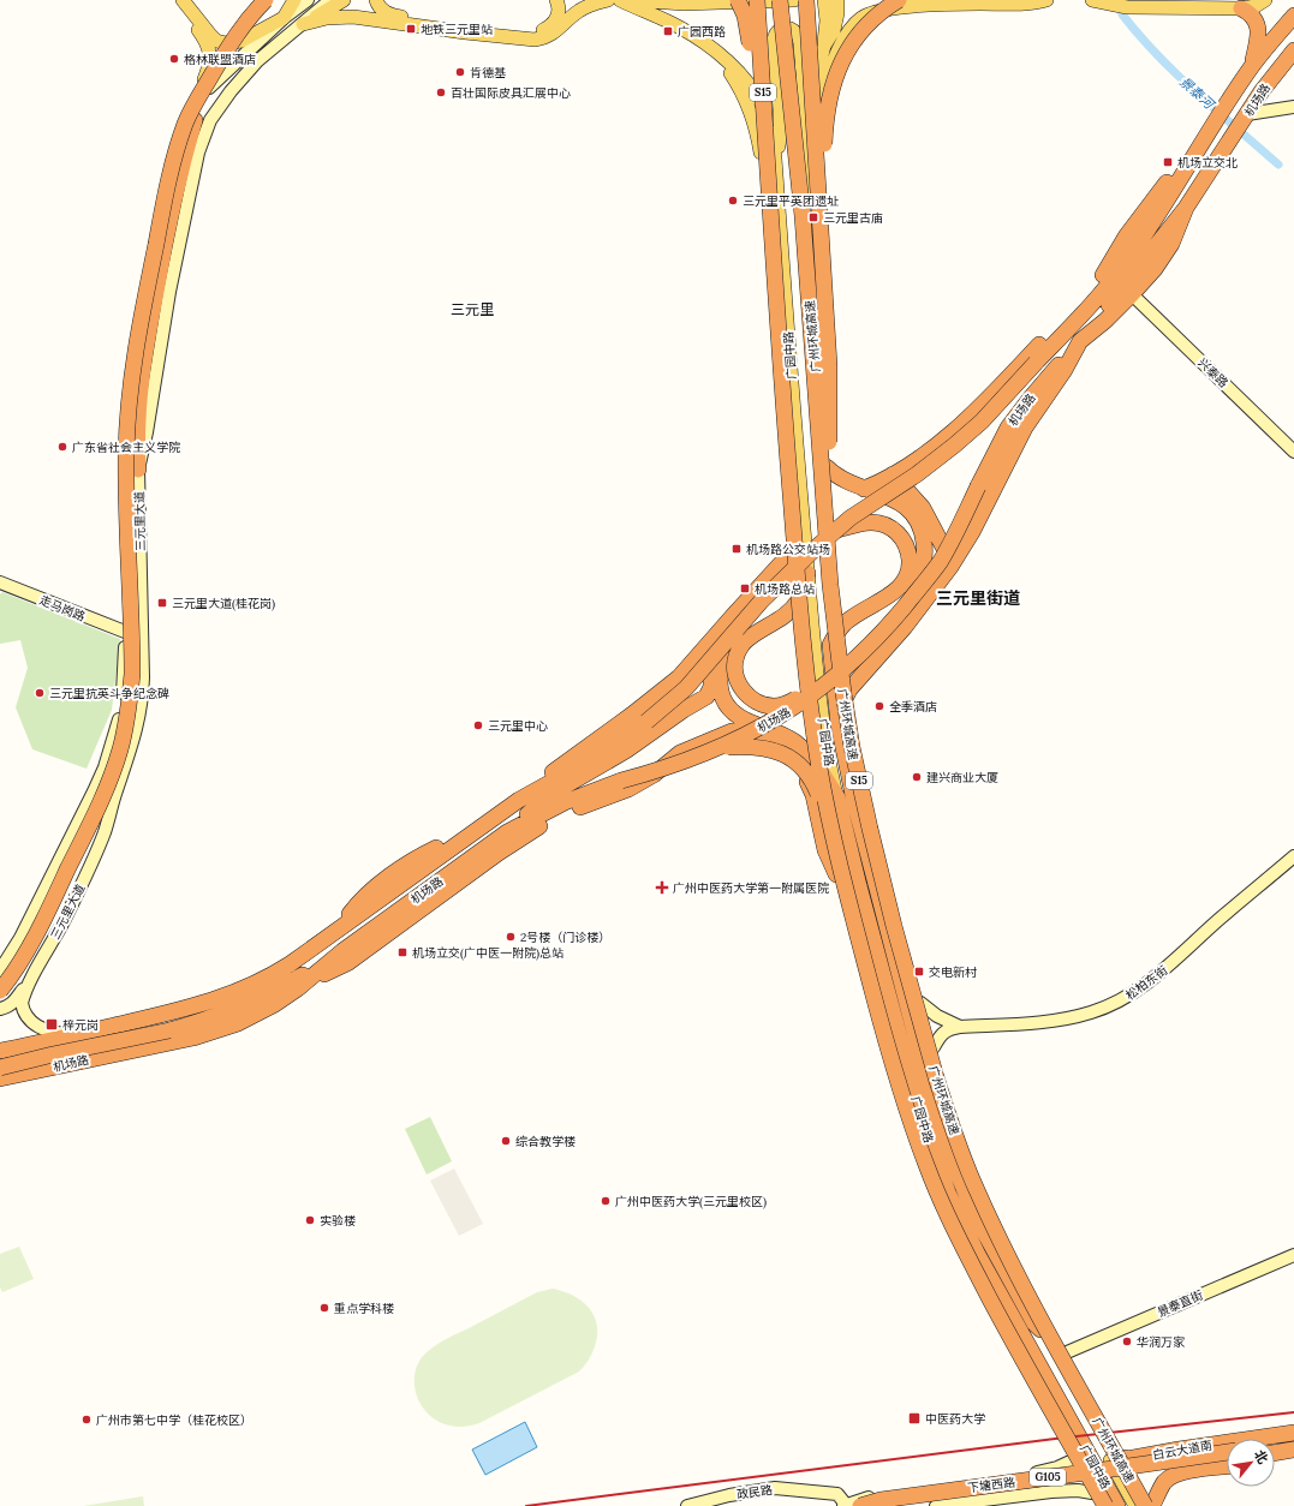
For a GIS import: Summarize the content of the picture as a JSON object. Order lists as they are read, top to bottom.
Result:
{
  "streets": {
    "highway": [
      "S15",
      "机场路",
      "广州环城高速",
      "广园中路",
      "白云大道南",
      "G105",
      "下塘西路"
    ],
    "main road": [
      "兴泰路",
      "三元里大道",
      "走马岗路",
      "松柏东街",
      "景泰直街",
      "政民路"
    ]
  },
  "crossings": [
    ["机场路", "广州环城高速"],
    ["机场路", "三元里大道"],
    ["三元里大道", "走马岗路"],
    ["下塘西路", "政民路"]
  ],
  "districts": ["三元里", "三元里街道"],
  "water": ["景泰河"],
  "places": {
    "transit": [
      "地铁三元里站",
      "广园西路",
      "机场立交北",
      "三元里古庙",
      "机场路公交站场",
      "机场路总站",
      "三元里大道(桂花岗)",
      "机场立交(广中医一附院)总站",
      "交电新村",
      "梓元岗",
      "中医药大学"
    ],
    "other": [
      "格林联盟酒店",
      "肯德基",
      "百壮国际皮具汇展中心",
      "三元里平英团遗址",
      "广东省社会主义学院",
      "三元里抗英斗争纪念碑",
      "全季酒店",
      "三元里中心",
      "建兴商业大厦",
      "2号楼（门诊楼）",
      "综合教学楼",
      "广州中医药大学(三元里校区)",
      "实验楼",
      "重点学科楼",
      "华润万家",
      "广州市第七中学（桂花校区）"
    ],
    "health": ["广州中医药大学第一附属医院"]
  },
  "north": "top right"
}
